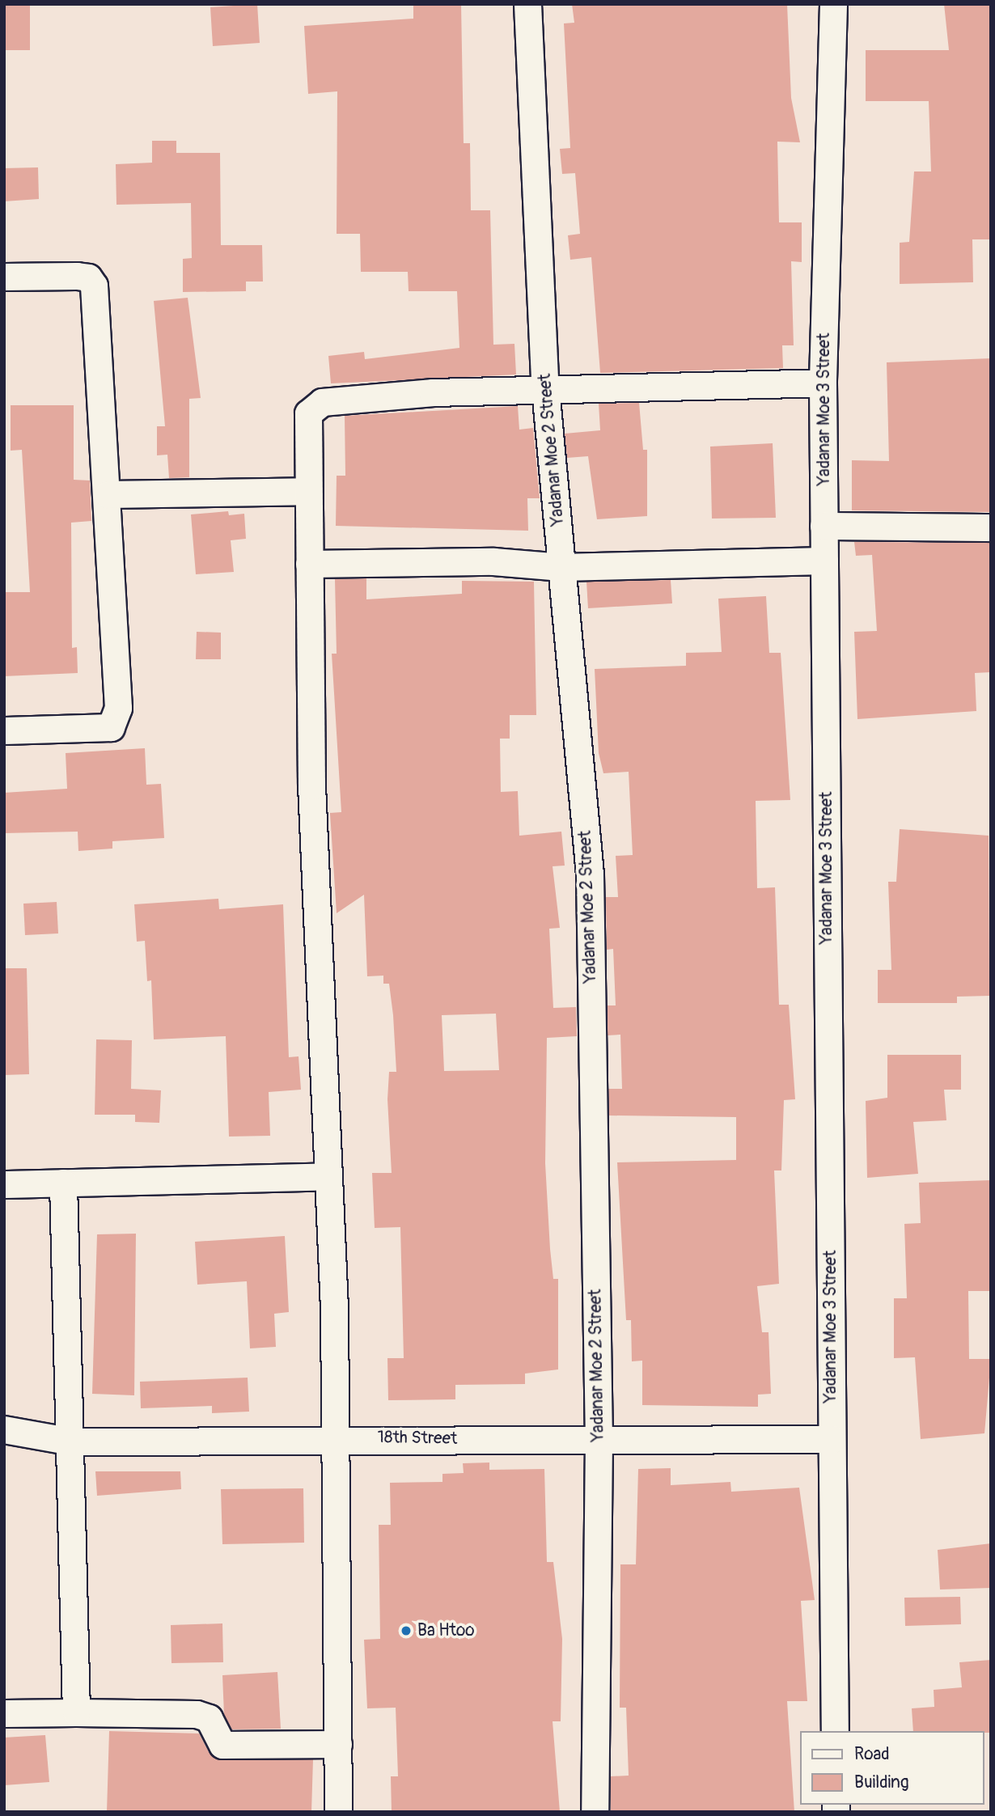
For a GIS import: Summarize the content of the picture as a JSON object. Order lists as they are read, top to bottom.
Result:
{
  "streets": {
    "street": ["Yadanar Moe 3 Street", "Yadanar Moe 2 Street", "18th Street"]
  },
  "crossings": [
    ["Yadanar Moe 3 Street", "18th Street"],
    ["Yadanar Moe 2 Street", "18th Street"]
  ],
  "places": ["Ba Htoo"],
  "legend": ["Road", "Building"]
}
